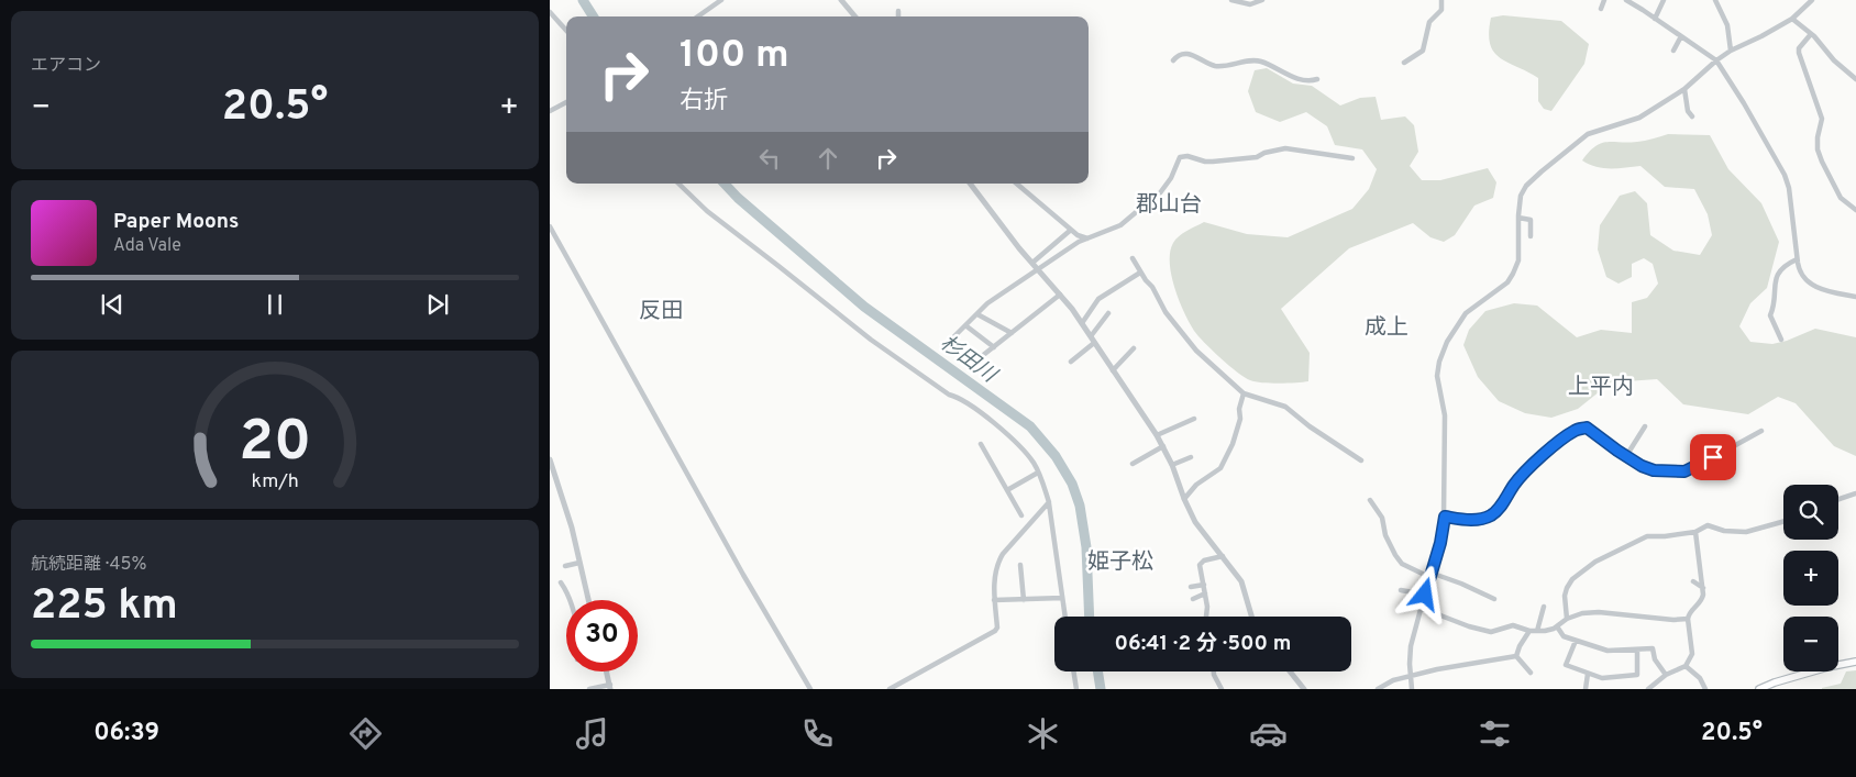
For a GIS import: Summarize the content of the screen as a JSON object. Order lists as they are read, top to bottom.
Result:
{
  "districts": [
    "郡山台",
    "反田",
    "成上",
    "上平内",
    "姫子松"
  ],
  "water": ["杉田川"],
  "page": {
    "tile": [
      "エアコン",
      ["航続距離 · 45%", "225 km"]
    ],
    "turn": ["100 m", "右折"],
    "heat": ["−", "20.5°", "+"],
    "song": ["Paper Moons", "Ada Vale"],
    "map_buttons": ["+", "−"],
    "limit": "30",
    "trip": "06:41 · 2 分 · 500 m",
    "tabs": ["06:39", "20.5°"],
    "gauge": ["20", "km/h"]
  }
}
